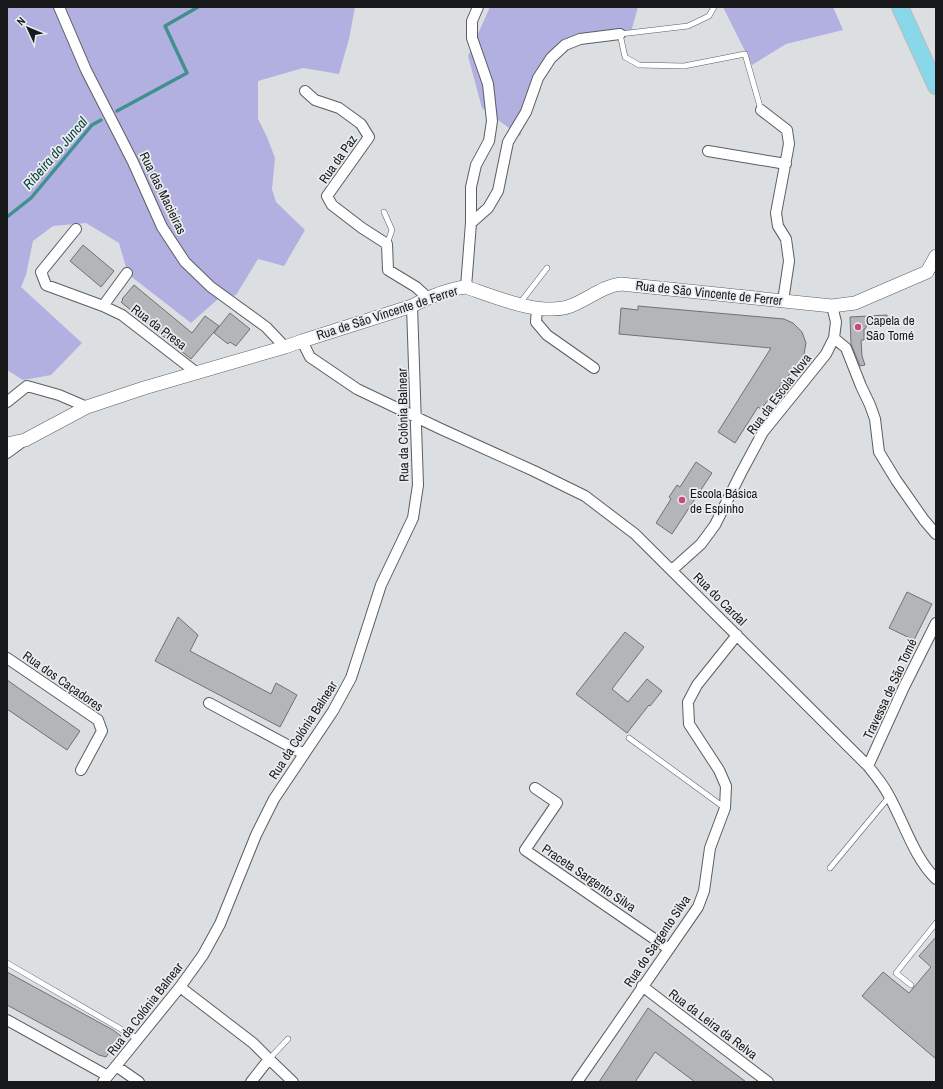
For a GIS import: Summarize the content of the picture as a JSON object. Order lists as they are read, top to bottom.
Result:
{
  "streets": {
    "street": [
      "Rua da Paz",
      "Rua das Macieiras",
      "Rua de São Vincente de Ferrer",
      "Rua da Presa",
      "Rua da Escola Nova",
      "Rua da Colónia Balnear",
      "Rua do Cardal",
      "Rua dos Caçadores",
      "Travessa de São Tomé",
      "Praceta Sargento Silva",
      "Rua do Sargento Silva",
      "Rua da Leira da Relva"
    ]
  },
  "crossings": [
    ["Rua das Macieiras", "Rua de São Vincente de Ferrer"],
    ["Rua de São Vincente de Ferrer", "Rua da Presa"],
    ["Rua de São Vincente de Ferrer", "Rua da Escola Nova"],
    ["Rua de São Vincente de Ferrer", "Rua da Colónia Balnear"],
    ["Rua de São Vincente de Ferrer", "Rua do Cardal"],
    ["Rua da Escola Nova", "Rua do Cardal"],
    ["Rua da Colónia Balnear", "Rua do Cardal"],
    ["Rua do Cardal", "Travessa de São Tomé"],
    ["Rua do Cardal", "Rua do Sargento Silva"],
    ["Praceta Sargento Silva", "Rua do Sargento Silva"],
    ["Rua do Sargento Silva", "Rua da Leira da Relva"]
  ],
  "water": ["Ribeira do Juncal"],
  "places": ["Capela de São Tomé", "Escola Básica de Espinho"],
  "north": "top left"
}
